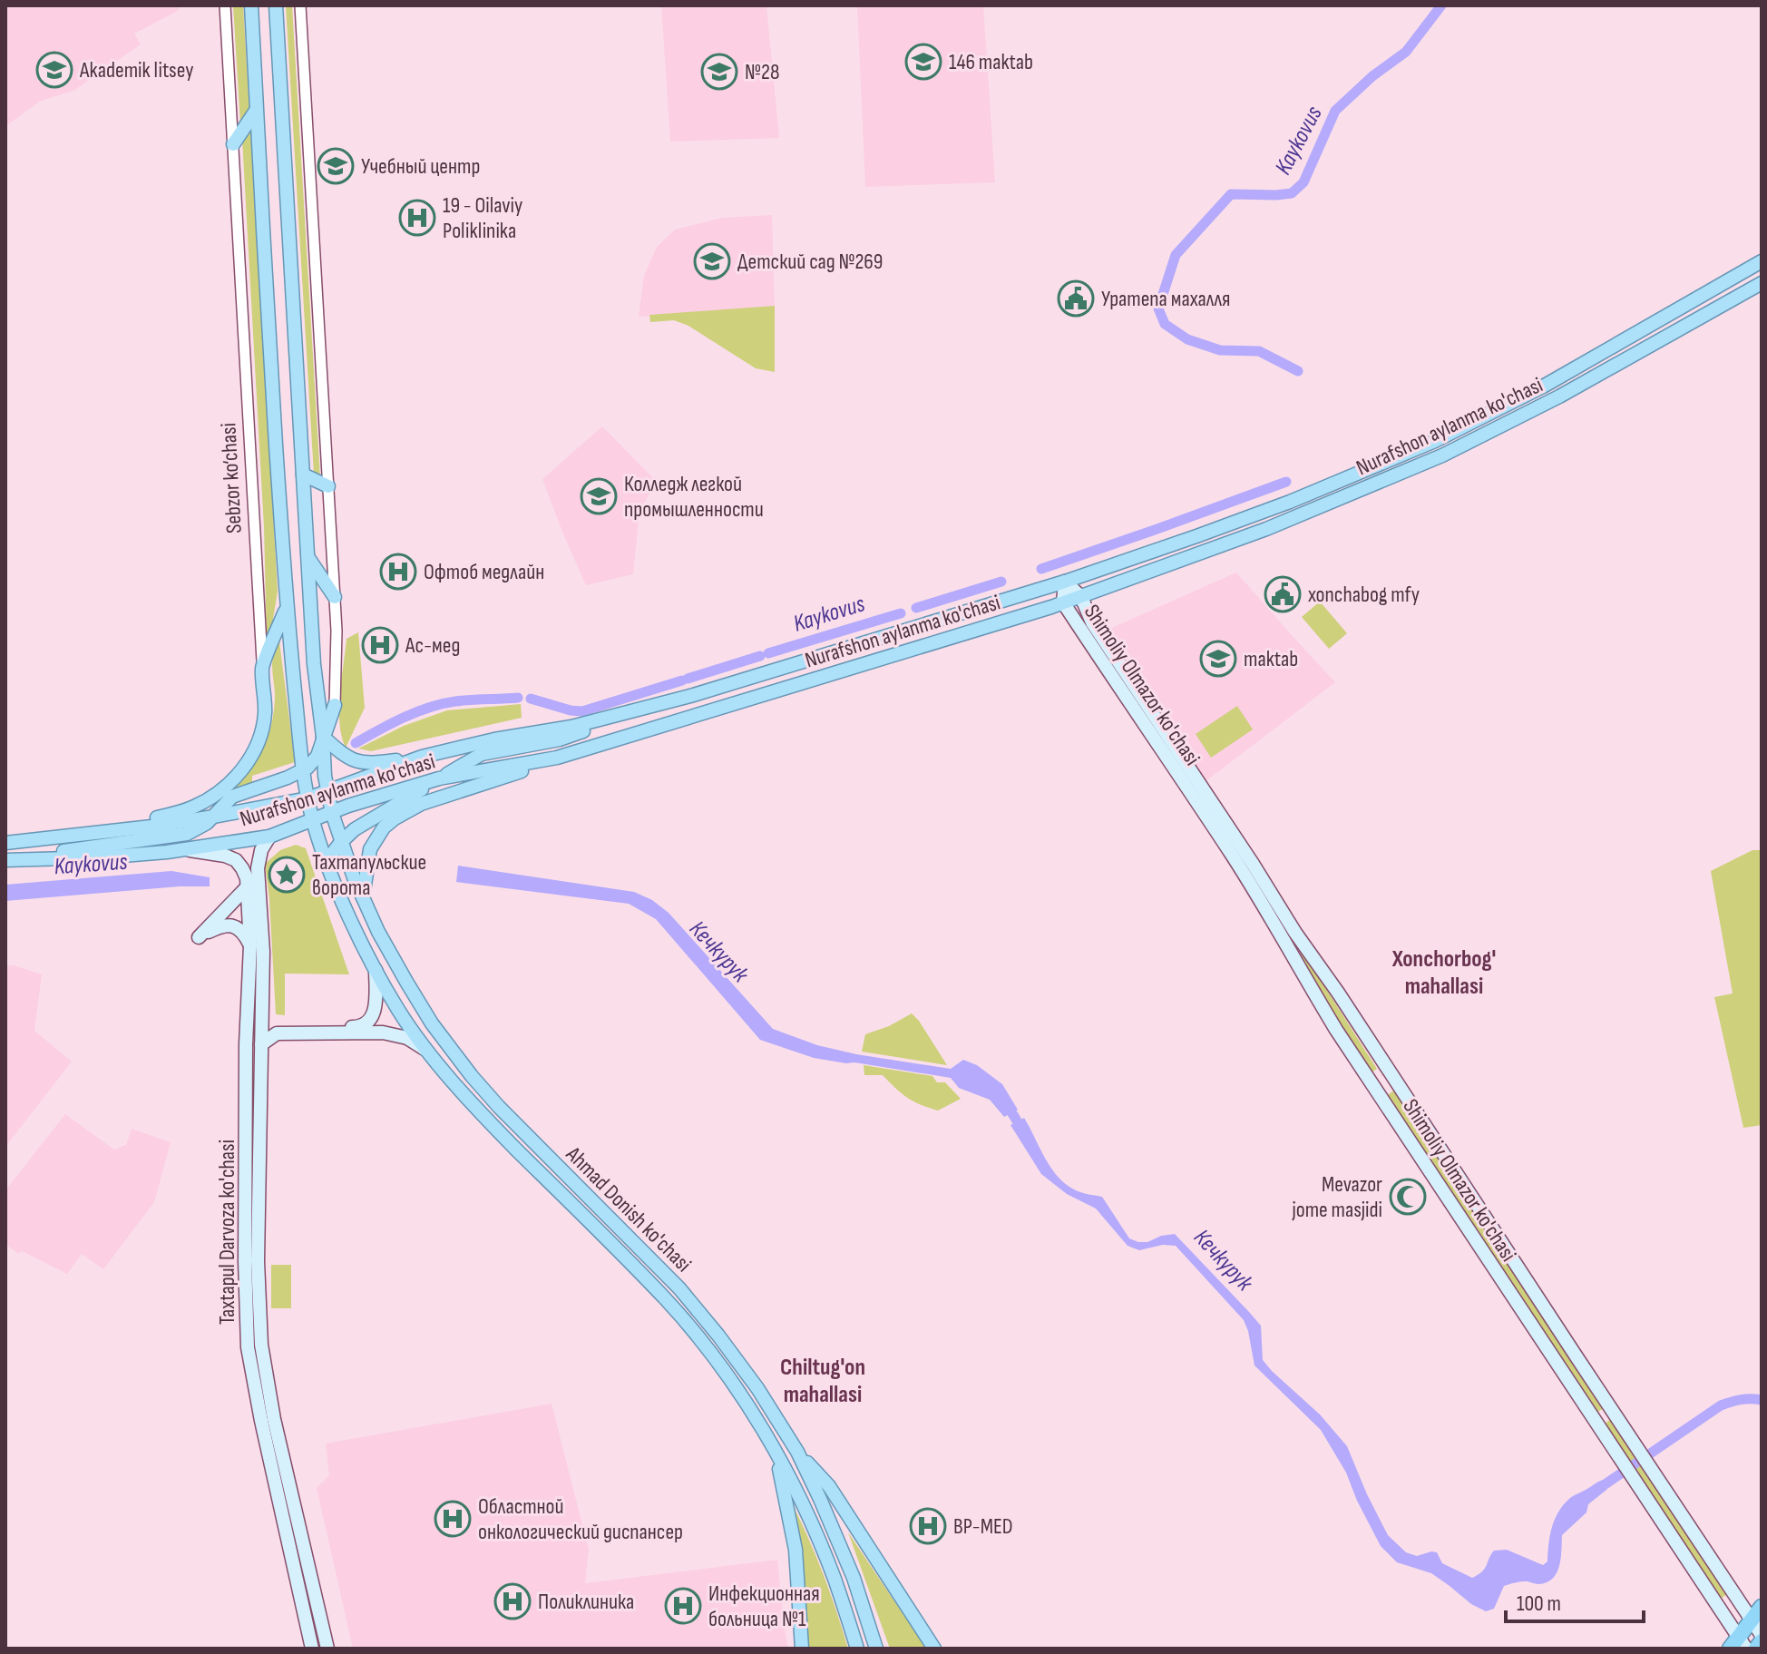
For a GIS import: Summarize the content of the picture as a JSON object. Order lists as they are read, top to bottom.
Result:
{
  "streets": {
    "main road": [
      "Nurafshon aylanma ko'chasi",
      "Sebzor ko‘chasi",
      "Shimoliy Olmazor ko'chasi",
      "Ahmad Donish ko'chasi",
      "Taxtapul Darvoza ko'chasi"
    ]
  },
  "crossings": [
    ["Nurafshon aylanma ko'chasi", "Sebzor ko‘chasi"],
    ["Nurafshon aylanma ko'chasi", "Shimoliy Olmazor ko'chasi"],
    ["Nurafshon aylanma ko'chasi", "Ahmad Donish ko'chasi"],
    ["Nurafshon aylanma ko'chasi", "Taxtapul Darvoza ko'chasi"]
  ],
  "districts": ["Xonchorbog' mahallasi", "Chiltug'on mahallasi"],
  "water": ["Kaykovus", "Кечкурук"],
  "places": {
    "school or university": [
      "146 maktab",
      "Akademik litsey",
      "№28",
      "Учебный центр",
      "Детский сад №269",
      "Колледж легкой промышленности",
      "maktab"
    ],
    "hospital": [
      "19 - Oilaviy Poliklinika",
      "Офтоб медлайн",
      "Ас-мед",
      "Областной онкологический диспансер",
      "BP-MED",
      "Поликлиника",
      "Инфекционная больница №1"
    ],
    "public building": ["Уратепа махалля", "xonchabog mfy"],
    "place": ["Тахтапульские ворота"],
    "mosque": ["Mevazor jome masjidi"]
  },
  "scale_bar": "100 m"
}
